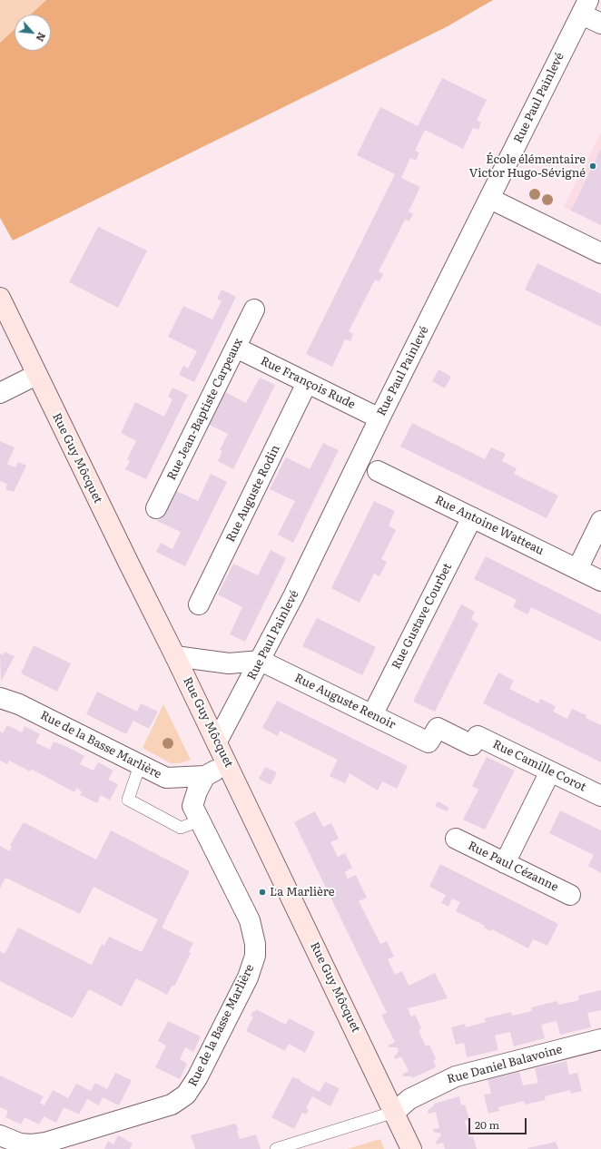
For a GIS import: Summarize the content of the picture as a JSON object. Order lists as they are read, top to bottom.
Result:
{
  "streets": {
    "street": [
      "Rue Paul Painlevé",
      "Rue François Rude",
      "Rue Jean-Baptiste Carpeaux",
      "Rue Guy Môcquet",
      "Rue Auguste Rodin",
      "Rue Antoine Watteau",
      "Rue Gustave Courbet",
      "Rue Auguste Renoir",
      "Rue de la Basse Marlière",
      "Rue Camille Corot",
      "Rue Paul Cézanne",
      "Rue Daniel Balavoine"
    ]
  },
  "crossings": [
    ["Rue Paul Painlevé", "Rue François Rude"],
    ["Rue Paul Painlevé", "Rue Guy Môcquet"],
    ["Rue Paul Painlevé", "Rue Auguste Renoir"],
    ["Rue François Rude", "Rue Jean-Baptiste Carpeaux"],
    ["Rue François Rude", "Rue Auguste Rodin"],
    ["Rue Guy Môcquet", "Rue de la Basse Marlière"],
    ["Rue Guy Môcquet", "Rue Daniel Balavoine"],
    ["Rue Antoine Watteau", "Rue Gustave Courbet"],
    ["Rue Gustave Courbet", "Rue Auguste Renoir"],
    ["Rue Auguste Renoir", "Rue Camille Corot"]
  ],
  "places": ["École élémentaire Victor Hugo-Sévigné", "La Marlière"],
  "scale_bar": "20 m",
  "north": "bottom right"
}
